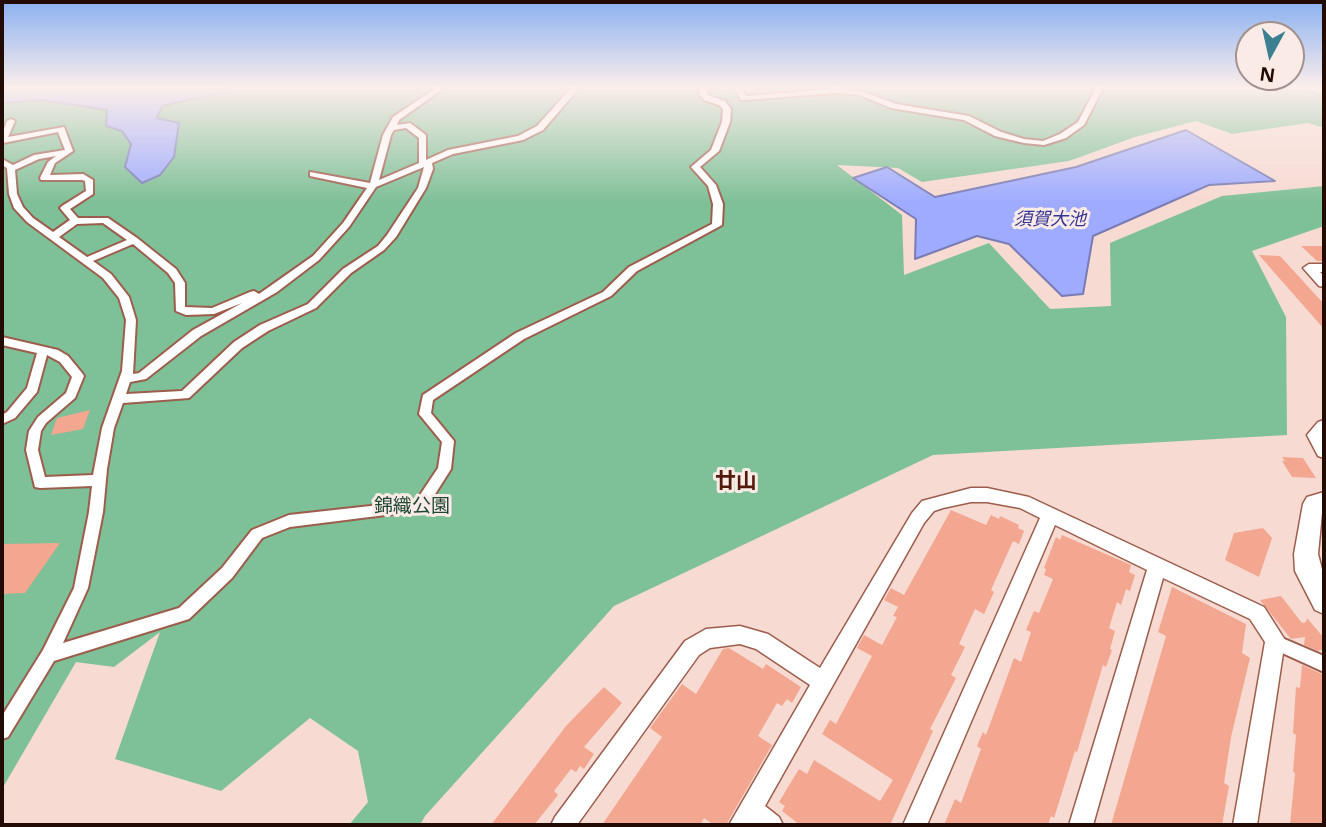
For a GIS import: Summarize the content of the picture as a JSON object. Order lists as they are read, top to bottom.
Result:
{
  "districts": ["廿山"],
  "water": ["須賀大池"],
  "parks": ["錦織公園"],
  "north": "bottom"
}
